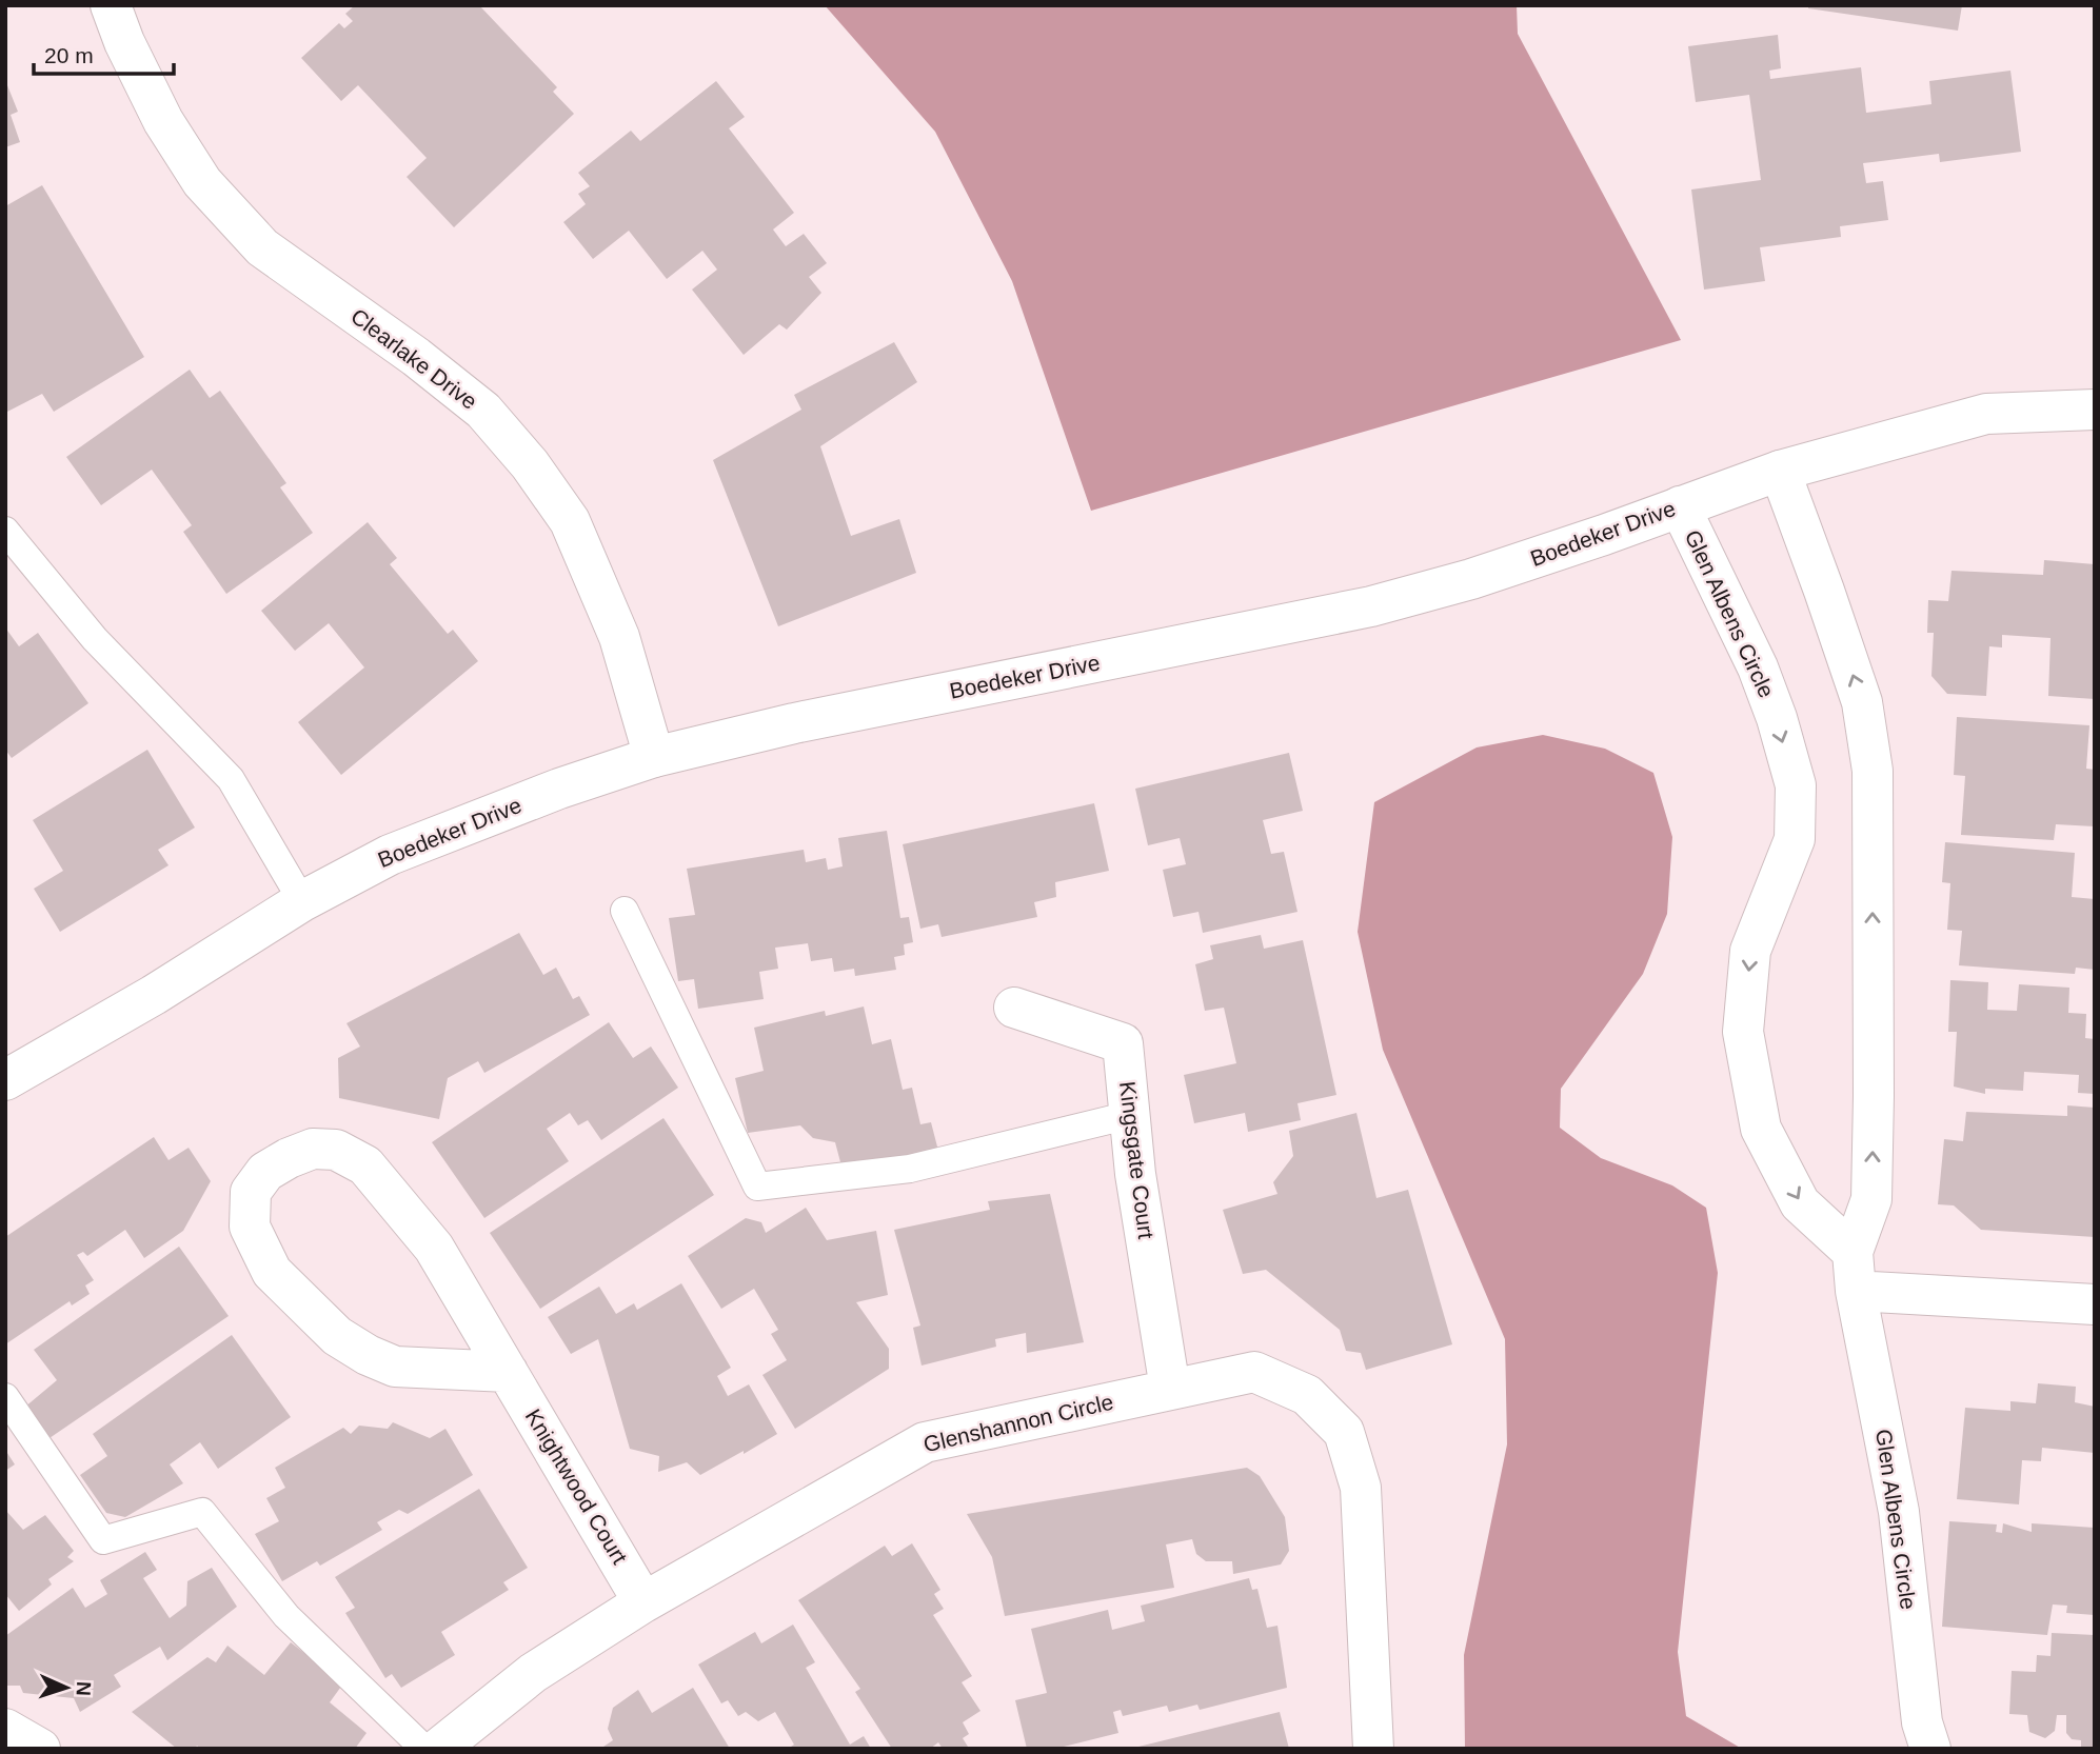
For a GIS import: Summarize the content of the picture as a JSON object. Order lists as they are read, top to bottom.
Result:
{
  "streets": {
    "street": [
      "Clearlake Drive",
      "Boedeker Drive",
      "Glen Albens Circle",
      "Kingsgate Court",
      "Glenshannon Circle",
      "Knightwood Court"
    ]
  },
  "crossings": [
    ["Clearlake Drive", "Boedeker Drive"],
    ["Boedeker Drive", "Glen Albens Circle"],
    ["Kingsgate Court", "Glenshannon Circle"],
    ["Glenshannon Circle", "Knightwood Court"]
  ],
  "scale_bar": "20 m",
  "north": "right"
}
